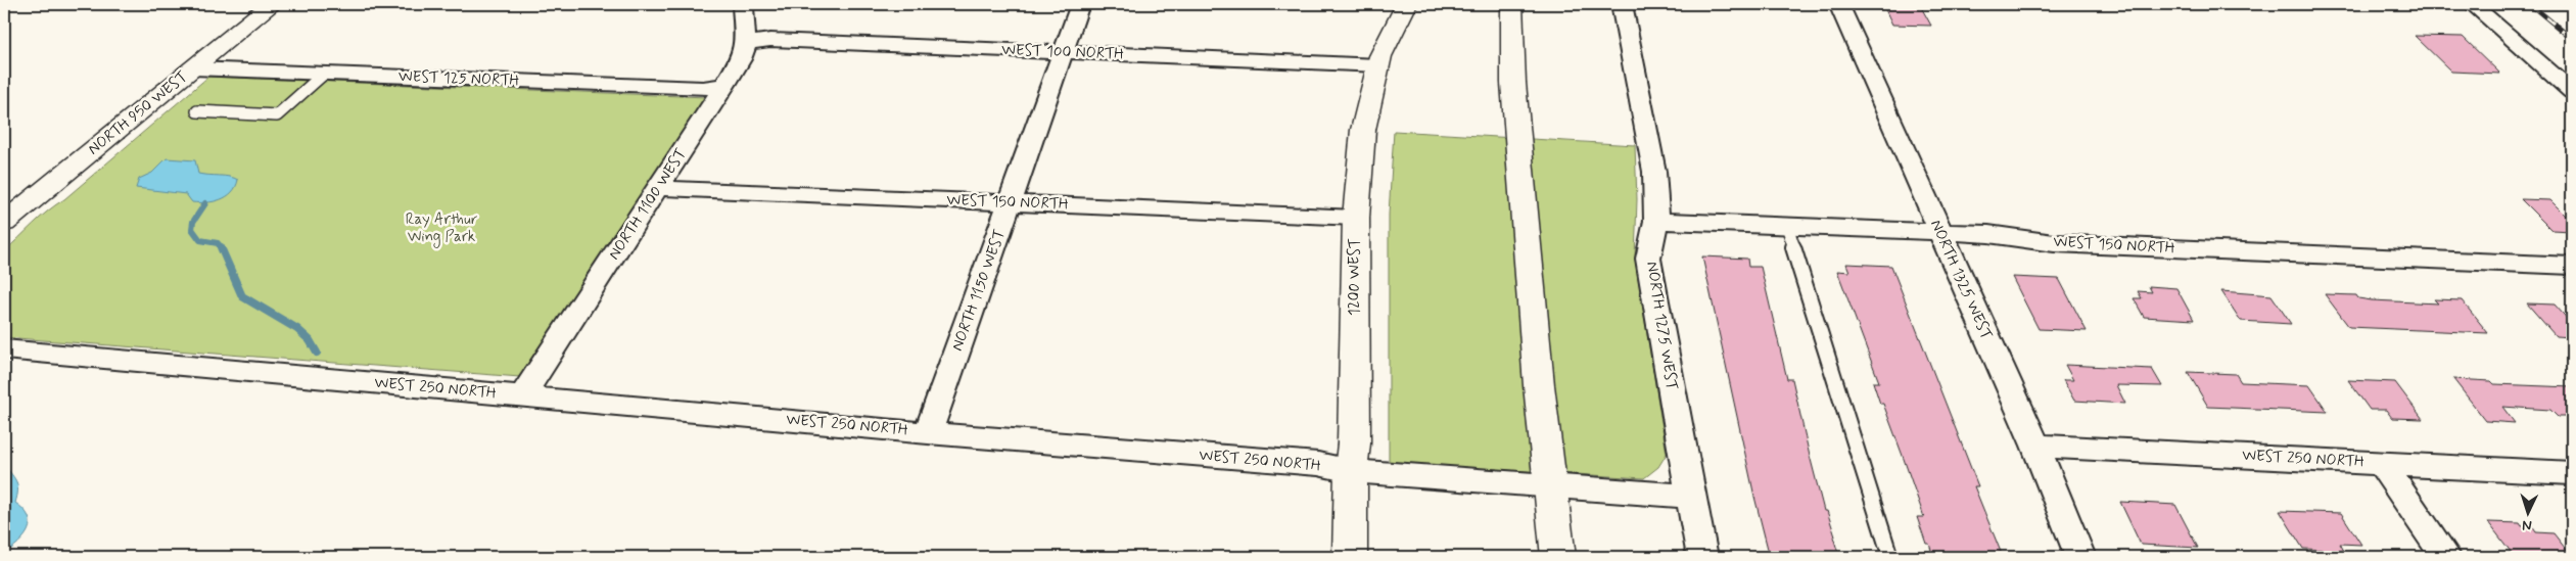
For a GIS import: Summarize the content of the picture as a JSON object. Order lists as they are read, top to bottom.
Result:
{
  "streets": {
    "street": [
      "WEST 100 NORTH",
      "WEST 125 NORTH",
      "NORTH 950 WEST",
      "WEST 150 NORTH",
      "NORTH 1100 WEST",
      "1200 WEST",
      "NORTH 1325 WEST",
      "NORTH 1150 WEST",
      "NORTH 1275 WEST",
      "WEST 250 NORTH"
    ]
  },
  "crossings": [
    ["WEST 100 NORTH", "NORTH 1100 WEST"],
    ["WEST 100 NORTH", "1200 WEST"],
    ["WEST 100 NORTH", "NORTH 1150 WEST"],
    ["WEST 125 NORTH", "NORTH 950 WEST"],
    ["WEST 125 NORTH", "NORTH 1100 WEST"],
    ["WEST 150 NORTH", "NORTH 1100 WEST"],
    ["WEST 150 NORTH", "1200 WEST"],
    ["WEST 150 NORTH", "NORTH 1325 WEST"],
    ["WEST 150 NORTH", "NORTH 1150 WEST"],
    ["WEST 150 NORTH", "NORTH 1275 WEST"],
    ["NORTH 1100 WEST", "WEST 250 NORTH"],
    ["1200 WEST", "WEST 250 NORTH"],
    ["NORTH 1325 WEST", "WEST 250 NORTH"],
    ["NORTH 1150 WEST", "WEST 250 NORTH"],
    ["NORTH 1275 WEST", "WEST 250 NORTH"]
  ],
  "parks": ["Ray Arthur Wing Park"],
  "north": "bottom"
}
